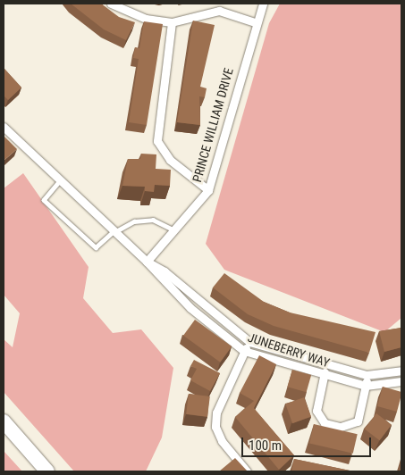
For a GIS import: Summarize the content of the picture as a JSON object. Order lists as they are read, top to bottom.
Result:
{
  "streets": {
    "street": ["PRINCE WILLIAM DRIVE", "JUNEBERRY WAY"]
  },
  "crossings": [
    ["PRINCE WILLIAM DRIVE", "JUNEBERRY WAY"]
  ],
  "scale_bar": "100 m"
}
